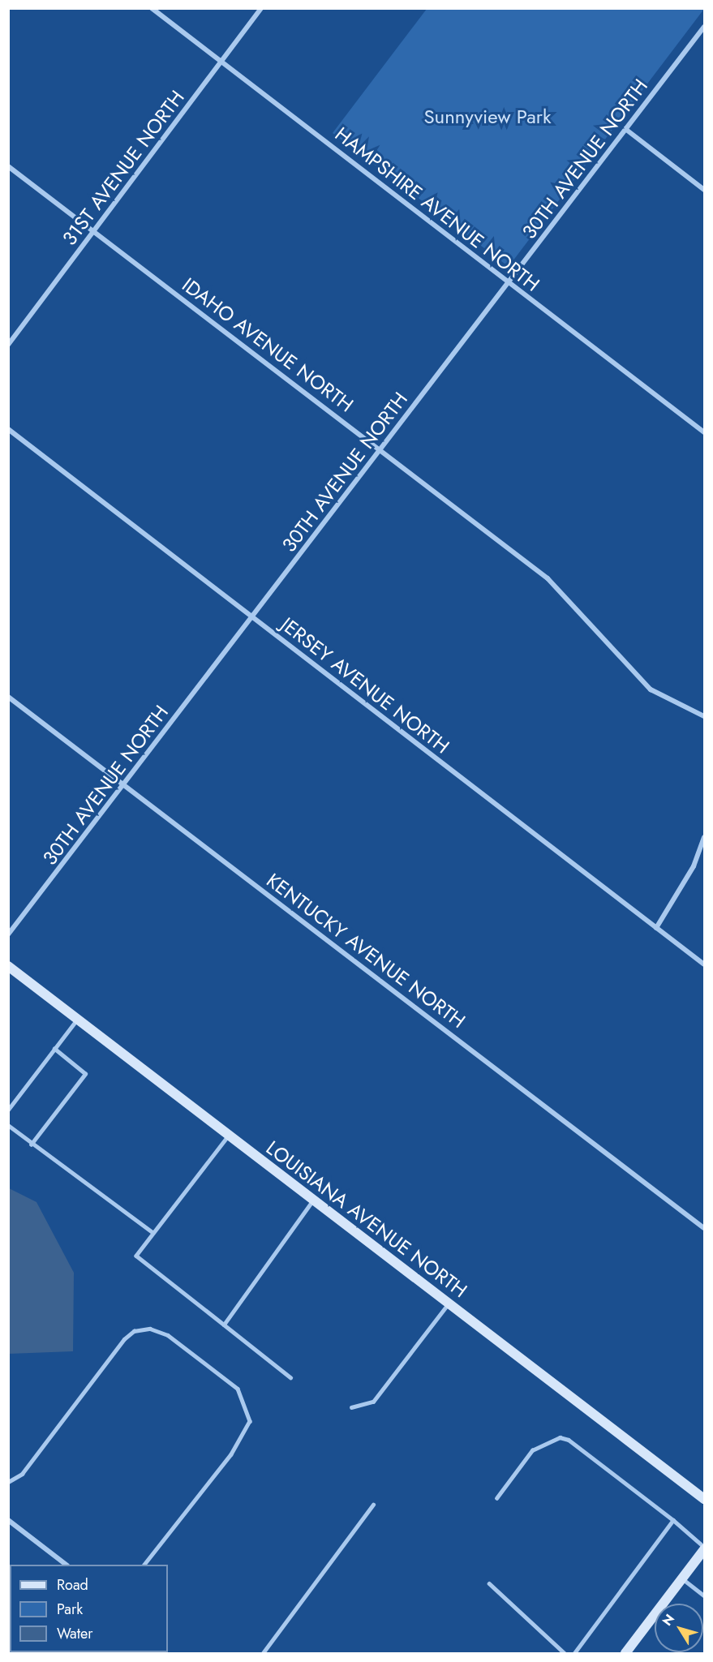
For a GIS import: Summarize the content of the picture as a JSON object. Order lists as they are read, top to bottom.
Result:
{
  "streets": {
    "street": [
      "30TH AVENUE NORTH",
      "31ST AVENUE NORTH",
      "HAMPSHIRE AVENUE NORTH",
      "IDAHO AVENUE NORTH",
      "JERSEY AVENUE NORTH",
      "KENTUCKY AVENUE NORTH",
      "LOUISIANA AVENUE NORTH"
    ]
  },
  "crossings": [
    ["30TH AVENUE NORTH", "HAMPSHIRE AVENUE NORTH"],
    ["30TH AVENUE NORTH", "IDAHO AVENUE NORTH"],
    ["30TH AVENUE NORTH", "JERSEY AVENUE NORTH"],
    ["30TH AVENUE NORTH", "KENTUCKY AVENUE NORTH"],
    ["31ST AVENUE NORTH", "HAMPSHIRE AVENUE NORTH"],
    ["31ST AVENUE NORTH", "IDAHO AVENUE NORTH"]
  ],
  "parks": ["Sunnyview Park"],
  "legend": ["Road", "Park", "Water"],
  "north": "top left"
}
